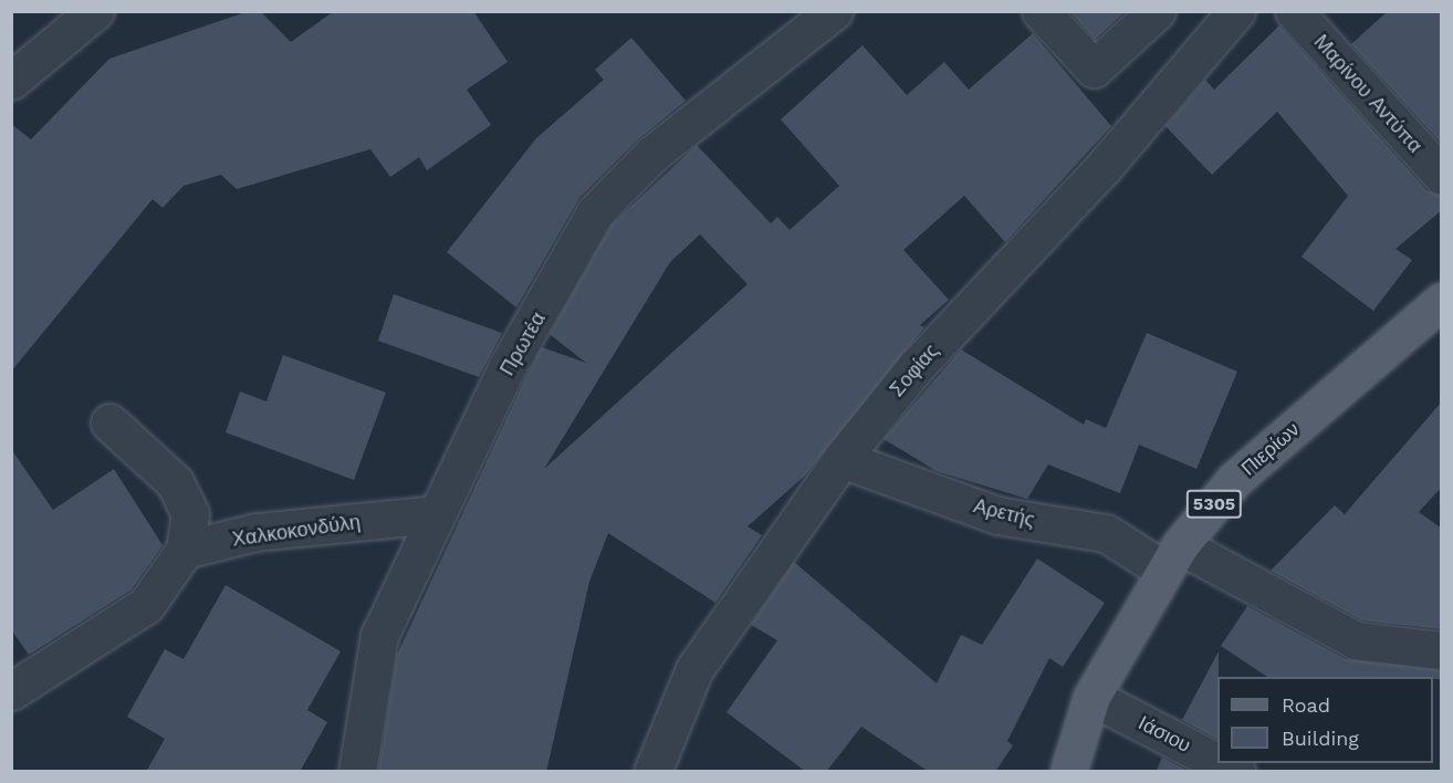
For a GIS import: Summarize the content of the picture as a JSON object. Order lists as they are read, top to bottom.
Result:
{
  "streets": {
    "main road": ["Πιερίων", "5305"],
    "street": [
      "Μαρίνου Αντύπα",
      "Πρωτέα",
      "Σοφίας",
      "Αρετής",
      "Χαλκοκονδύλη",
      "Ιάσιου"
    ]
  },
  "crossings": [
    ["Πρωτέα", "Χαλκοκονδύλη"],
    ["Σοφίας", "Αρετής"],
    ["Πιερίων", "Αρετής"],
    ["Πιερίων", "Ιάσιου"]
  ],
  "legend": ["Road", "Building"]
}
